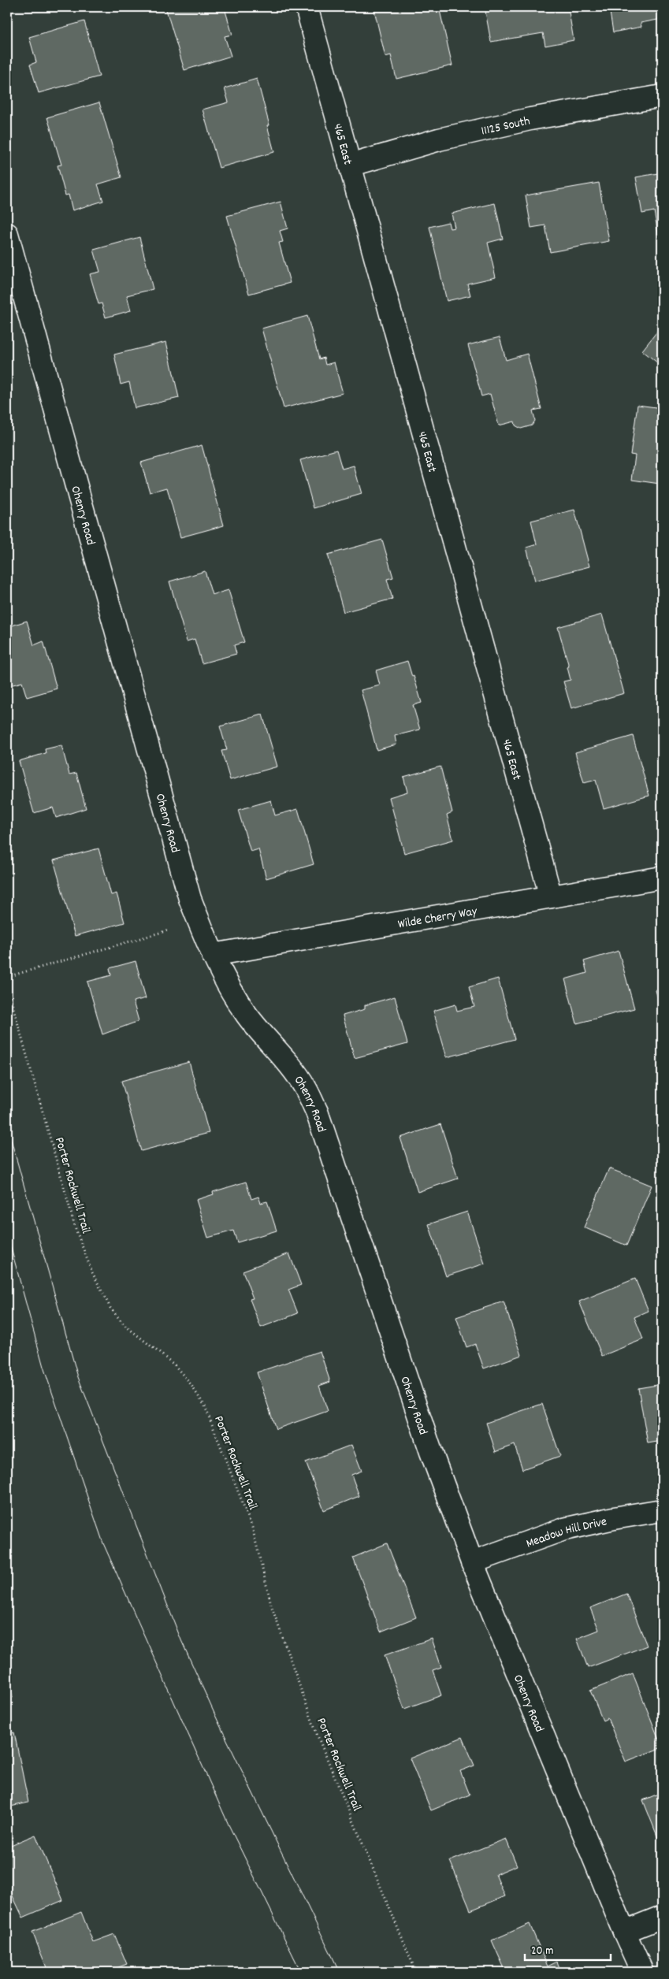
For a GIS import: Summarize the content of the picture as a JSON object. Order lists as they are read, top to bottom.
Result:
{
  "streets": {
    "street": [
      "11125 South",
      "465 East",
      "Ohenry Road",
      "Wilde Cherry Way",
      "Meadow Hill Drive"
    ],
    "path": ["Porter Rockwell Trail"]
  },
  "crossings": [
    ["11125 South", "465 East"],
    ["465 East", "Wilde Cherry Way"],
    ["Ohenry Road", "Wilde Cherry Way"],
    ["Ohenry Road", "Meadow Hill Drive"]
  ],
  "scale_bar": "20 m"
}
